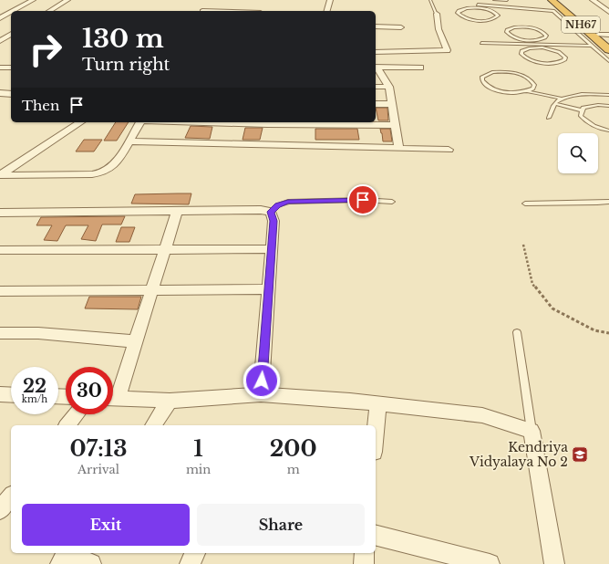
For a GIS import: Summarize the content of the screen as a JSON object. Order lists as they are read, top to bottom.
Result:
{
  "streets": {
    "highway": ["NH67"]
  },
  "places": {
    "school or university": ["Kendriya Vidyalaya No 2"]
  },
  "page": {
    "turn": ["130 m", "Turn right"],
    "then": "Then",
    "speed": "22 km/h",
    "limit": "30",
    "eta": [
      "07:13",
      "Arrival",
      "1",
      "min",
      "200",
      "m"
    ],
    "buttons": ["Exit", "Share"]
  }
}
